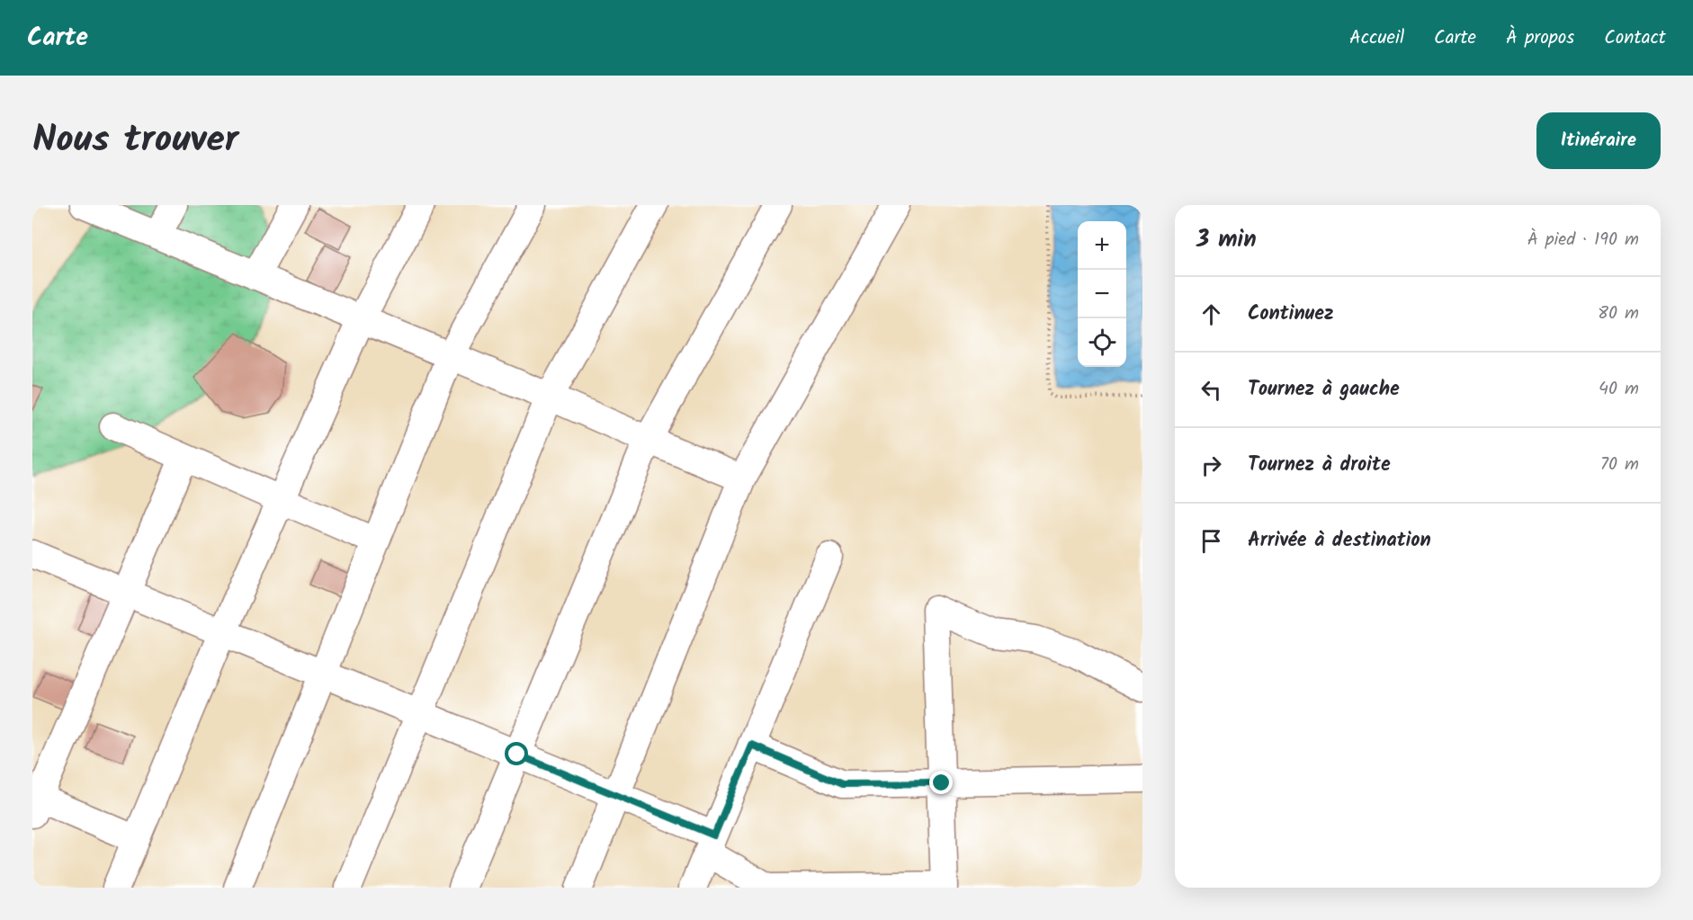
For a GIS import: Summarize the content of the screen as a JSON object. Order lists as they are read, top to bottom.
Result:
{
  "page": {
    "header": "Carte",
    "nav": [
      "Accueil",
      "Carte",
      "À propos",
      "Contact"
    ],
    "title": "Nous trouver",
    "buttons": "Itinéraire",
    "heading": ["3 min", "À pied · 190 m"],
    "map_buttons": ["+", "−"],
    "list": [
      ["Continuez", "80 m"],
      ["Tournez à gauche", "40 m"],
      ["Tournez à droite", "70 m"],
      "Arrivée à destination"
    ]
  }
}
